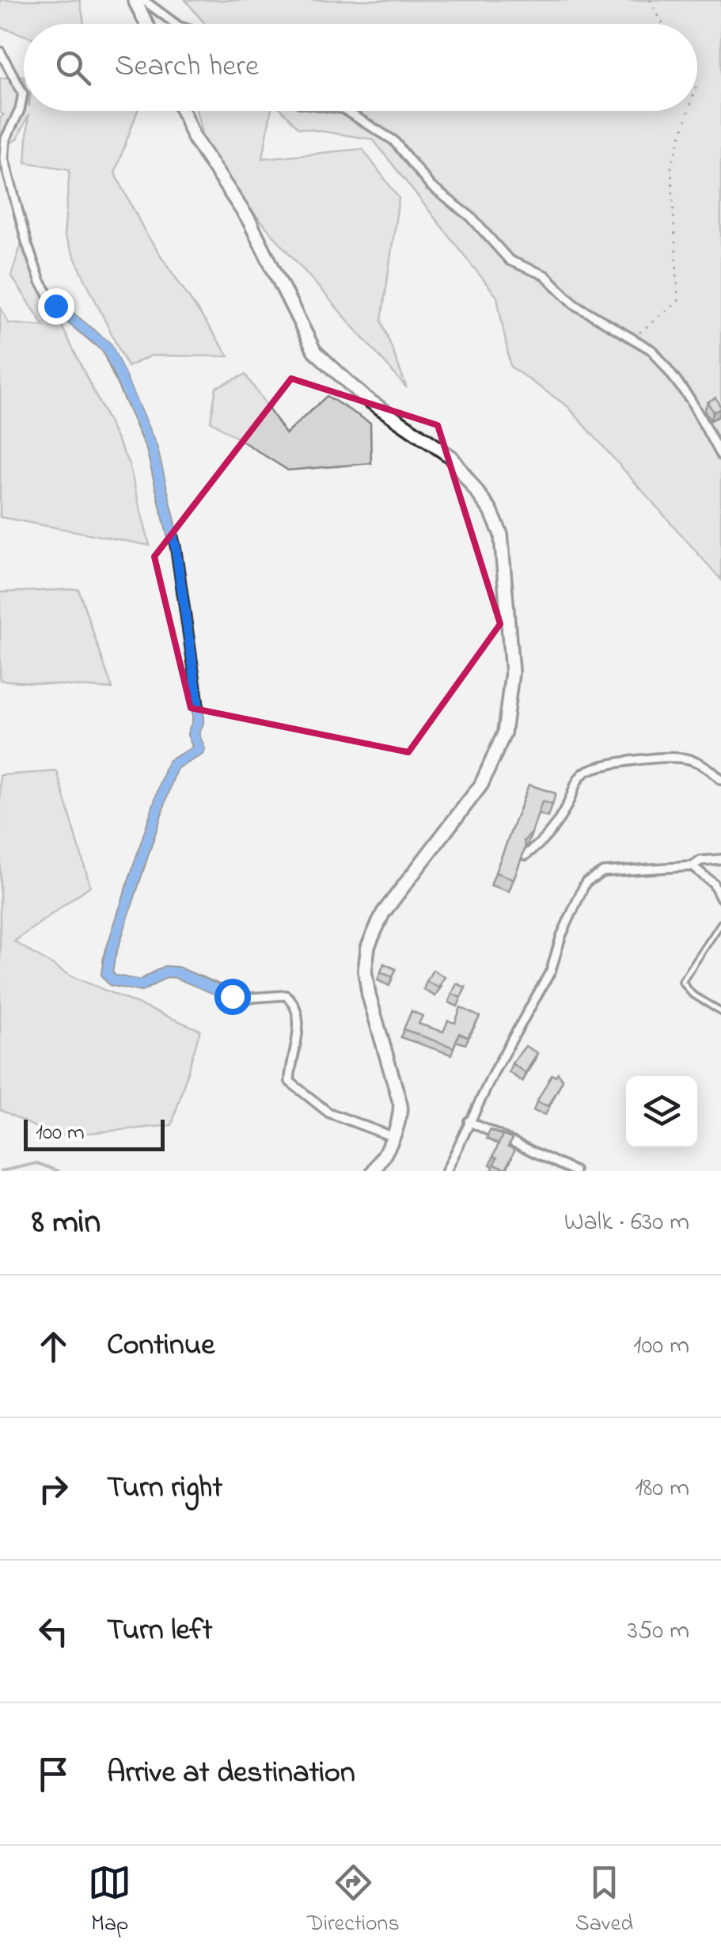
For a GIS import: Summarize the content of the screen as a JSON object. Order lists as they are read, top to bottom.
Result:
{
  "scale_bar": "100 m",
  "page": {
    "search": "Search here",
    "scale": "100 m",
    "heading": ["8 min", "Walk · 630 m"],
    "list": [
      ["Continue", "100 m"],
      ["Turn right", "180 m"],
      ["Turn left", "350 m"],
      "Arrive at destination"
    ],
    "nav": ["Map", "Directions", "Saved"]
  }
}
